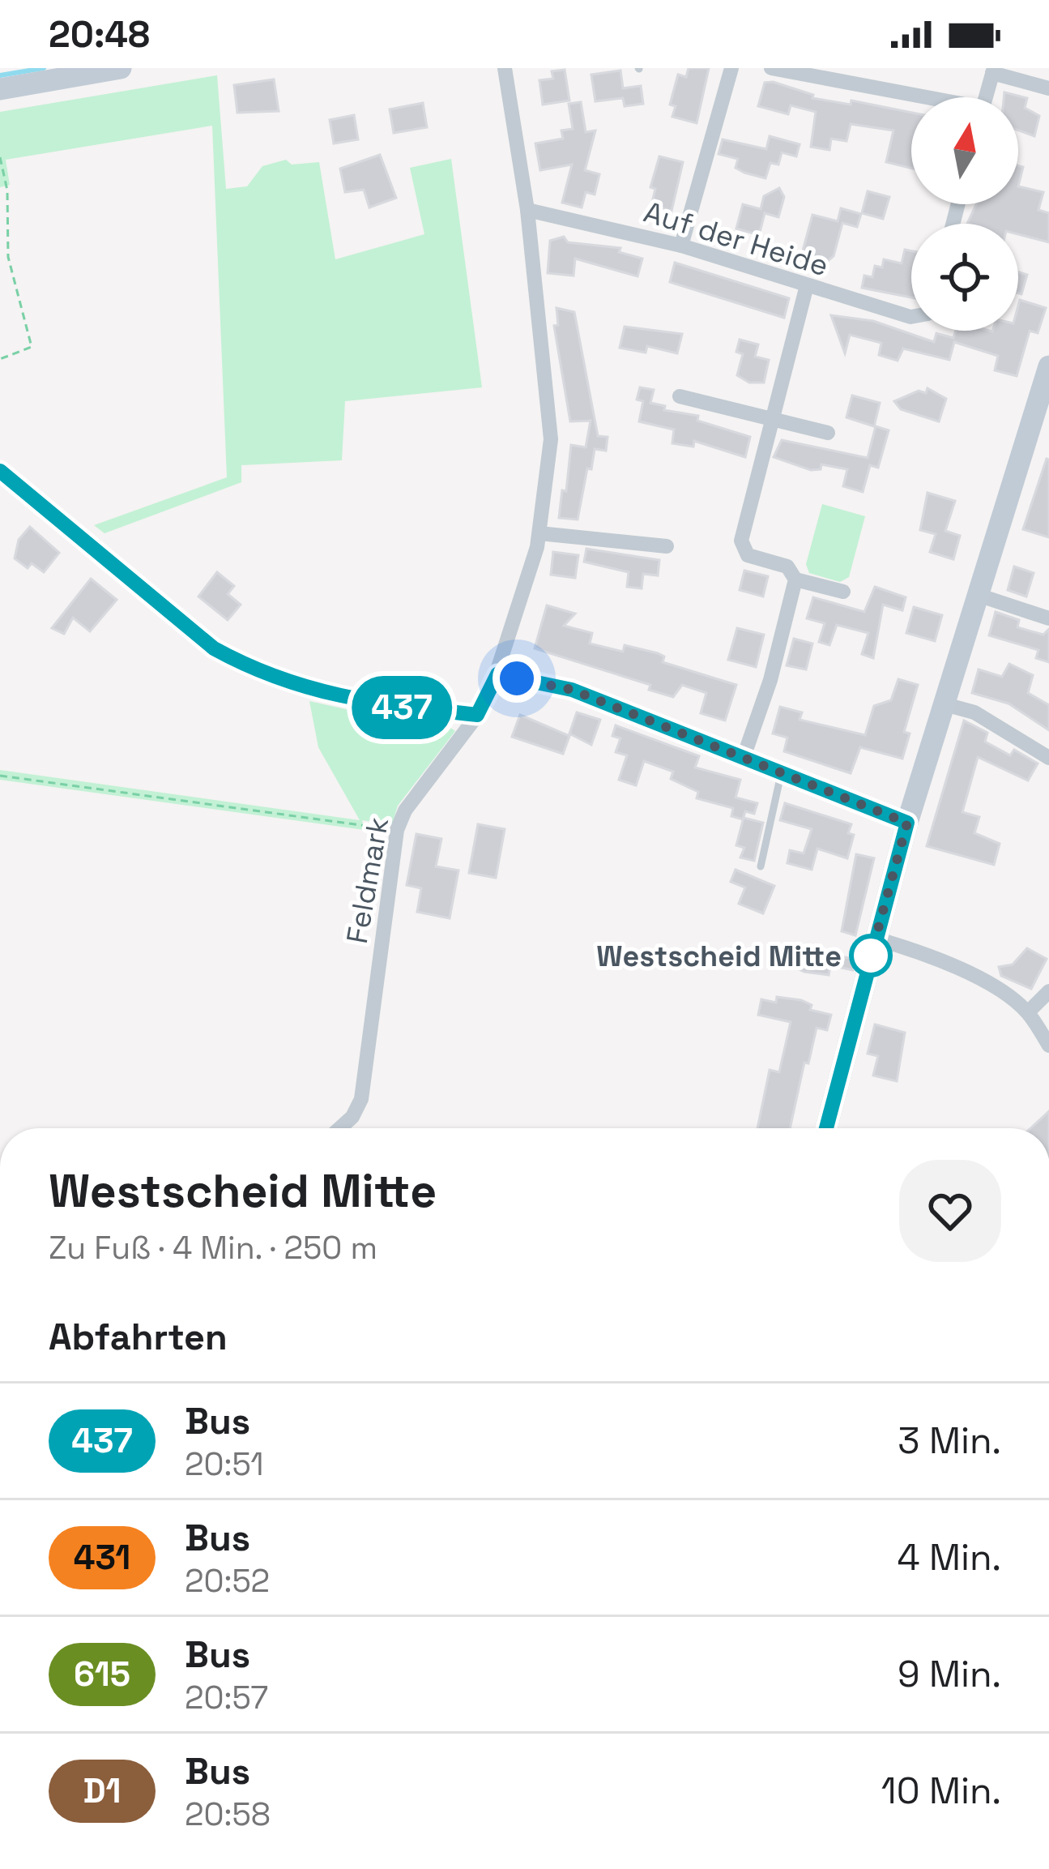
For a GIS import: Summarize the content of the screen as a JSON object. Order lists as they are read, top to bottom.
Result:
{
  "streets": {
    "street": ["Auf der Heide", "Feldmark"]
  },
  "crossings": [
    ["Auf der Heide", "Feldmark"]
  ],
  "places": ["Westscheid Mitte"],
  "lines": ["bus line 437"],
  "north": "top",
  "page": {
    "status": "20:48",
    "on_map": "437",
    "heading": [
      ["Westscheid Mitte", "Zu Fuß · 4 Min. · 250 m"],
      "Abfahrten"
    ],
    "list": [
      {
        "mark": "437",
        "name": "Bus",
        "note": "20:51",
        "value": "3 Min."
      },
      {
        "mark": "431",
        "name": "Bus",
        "note": "20:52",
        "value": "4 Min."
      },
      {
        "mark": "615",
        "name": "Bus",
        "note": "20:57",
        "value": "9 Min."
      },
      {
        "mark": "D1",
        "name": "Bus",
        "note": "20:58",
        "value": "10 Min."
      }
    ]
  }
}
